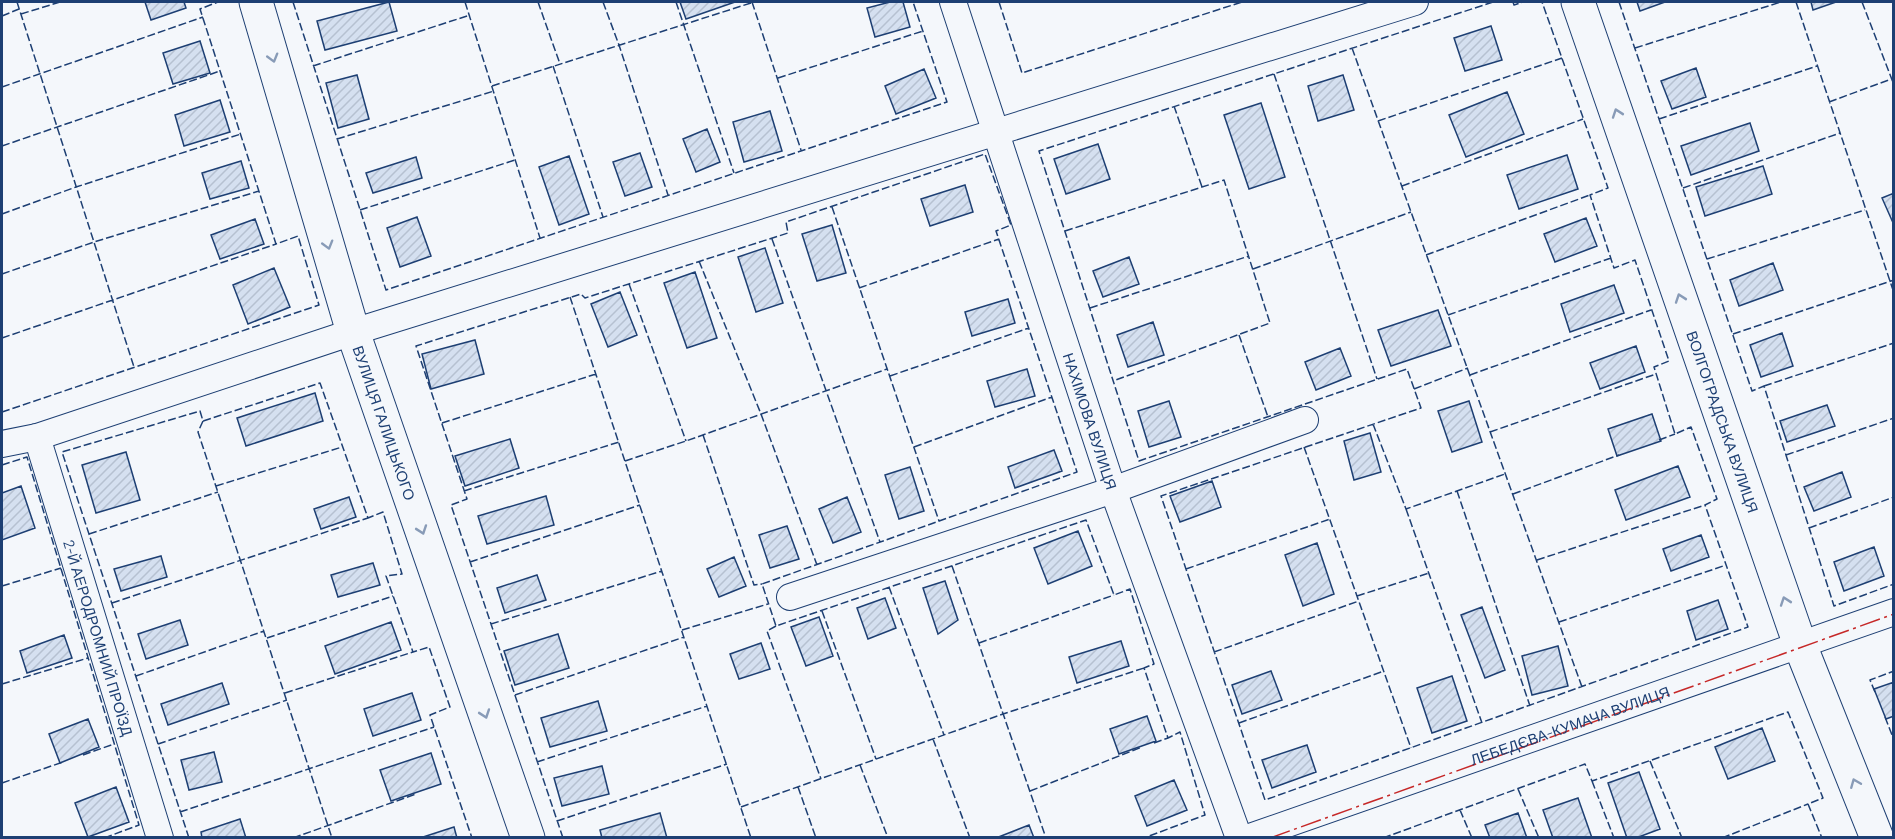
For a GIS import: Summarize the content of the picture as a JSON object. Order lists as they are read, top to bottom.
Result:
{
  "streets": {
    "street": [
      "НАХІМОВА ВУЛИЦЯ",
      "ВОЛГОГРАДСЬКА ВУЛИЦЯ",
      "ВУЛИЦЯ ГАЛИЦЬКОГО",
      "2-Й АЕРОДРОМНИЙ ПРОЇЗД",
      "ЛЕБЕДЄВА-КУМАЧА ВУЛИЦЯ"
    ]
  },
  "crossings": [
    ["ВОЛГОГРАДСЬКА ВУЛИЦЯ", "ЛЕБЕДЄВА-КУМАЧА ВУЛИЦЯ"]
  ],
  "one_way": ["ВОЛГОГРАДСЬКА ВУЛИЦЯ", "ВУЛИЦЯ ГАЛИЦЬКОГО"]
}
